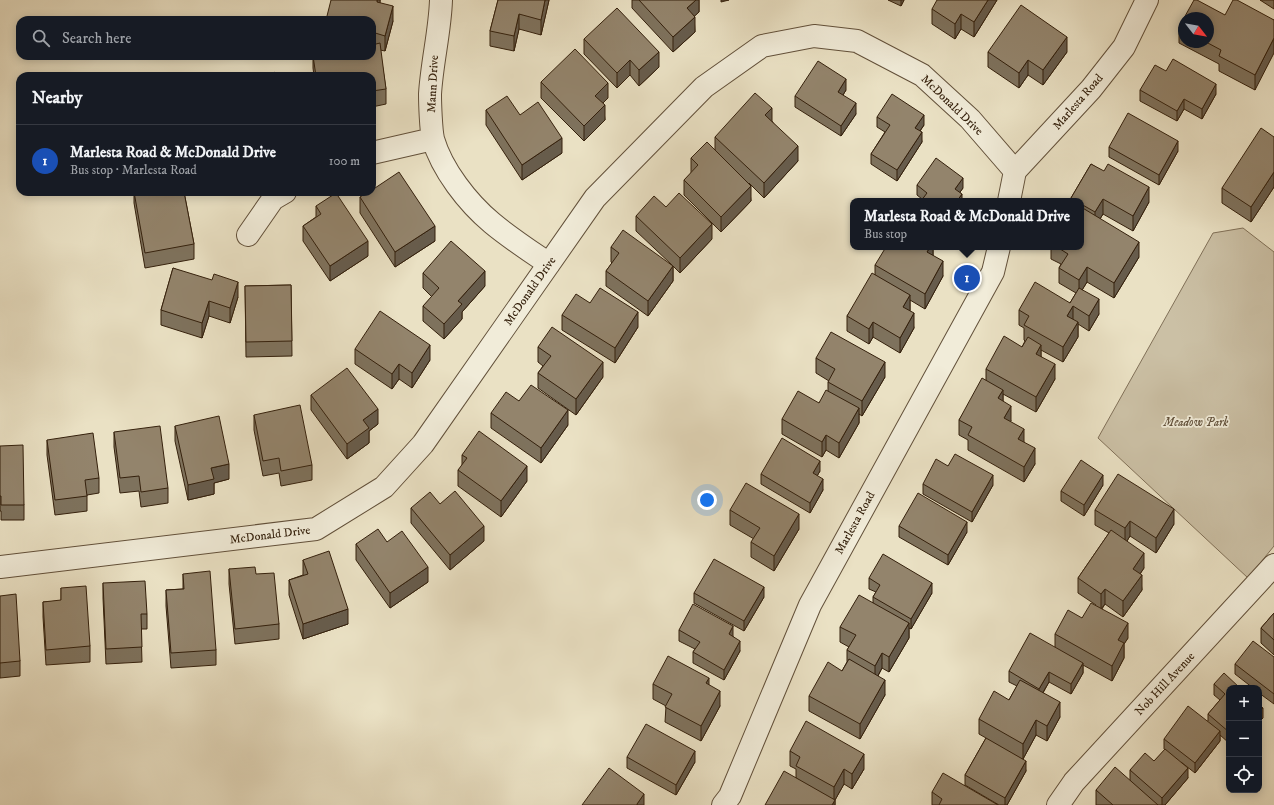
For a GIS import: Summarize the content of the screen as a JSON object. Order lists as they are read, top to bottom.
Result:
{
  "streets": {
    "street": [
      "Mann Drive",
      "Marlesta Road",
      "McDonald Drive",
      "Nob Hill Avenue"
    ]
  },
  "crossings": [
    ["Mann Drive", "McDonald Drive"],
    ["Marlesta Road", "McDonald Drive"]
  ],
  "parks": ["Meadow Park"],
  "north": "bottom right",
  "page": {
    "search": "Search here",
    "heading": "Nearby",
    "list": [
      {
        "mark": "1",
        "name": "Marlesta Road & McDonald Drive",
        "note": "Bus stop · Marlesta Road",
        "value": "100 m"
      }
    ],
    "popup": ["Marlesta Road & McDonald Drive", "Bus stop"],
    "pins": "1",
    "map_buttons": ["+", "−"]
  }
}
